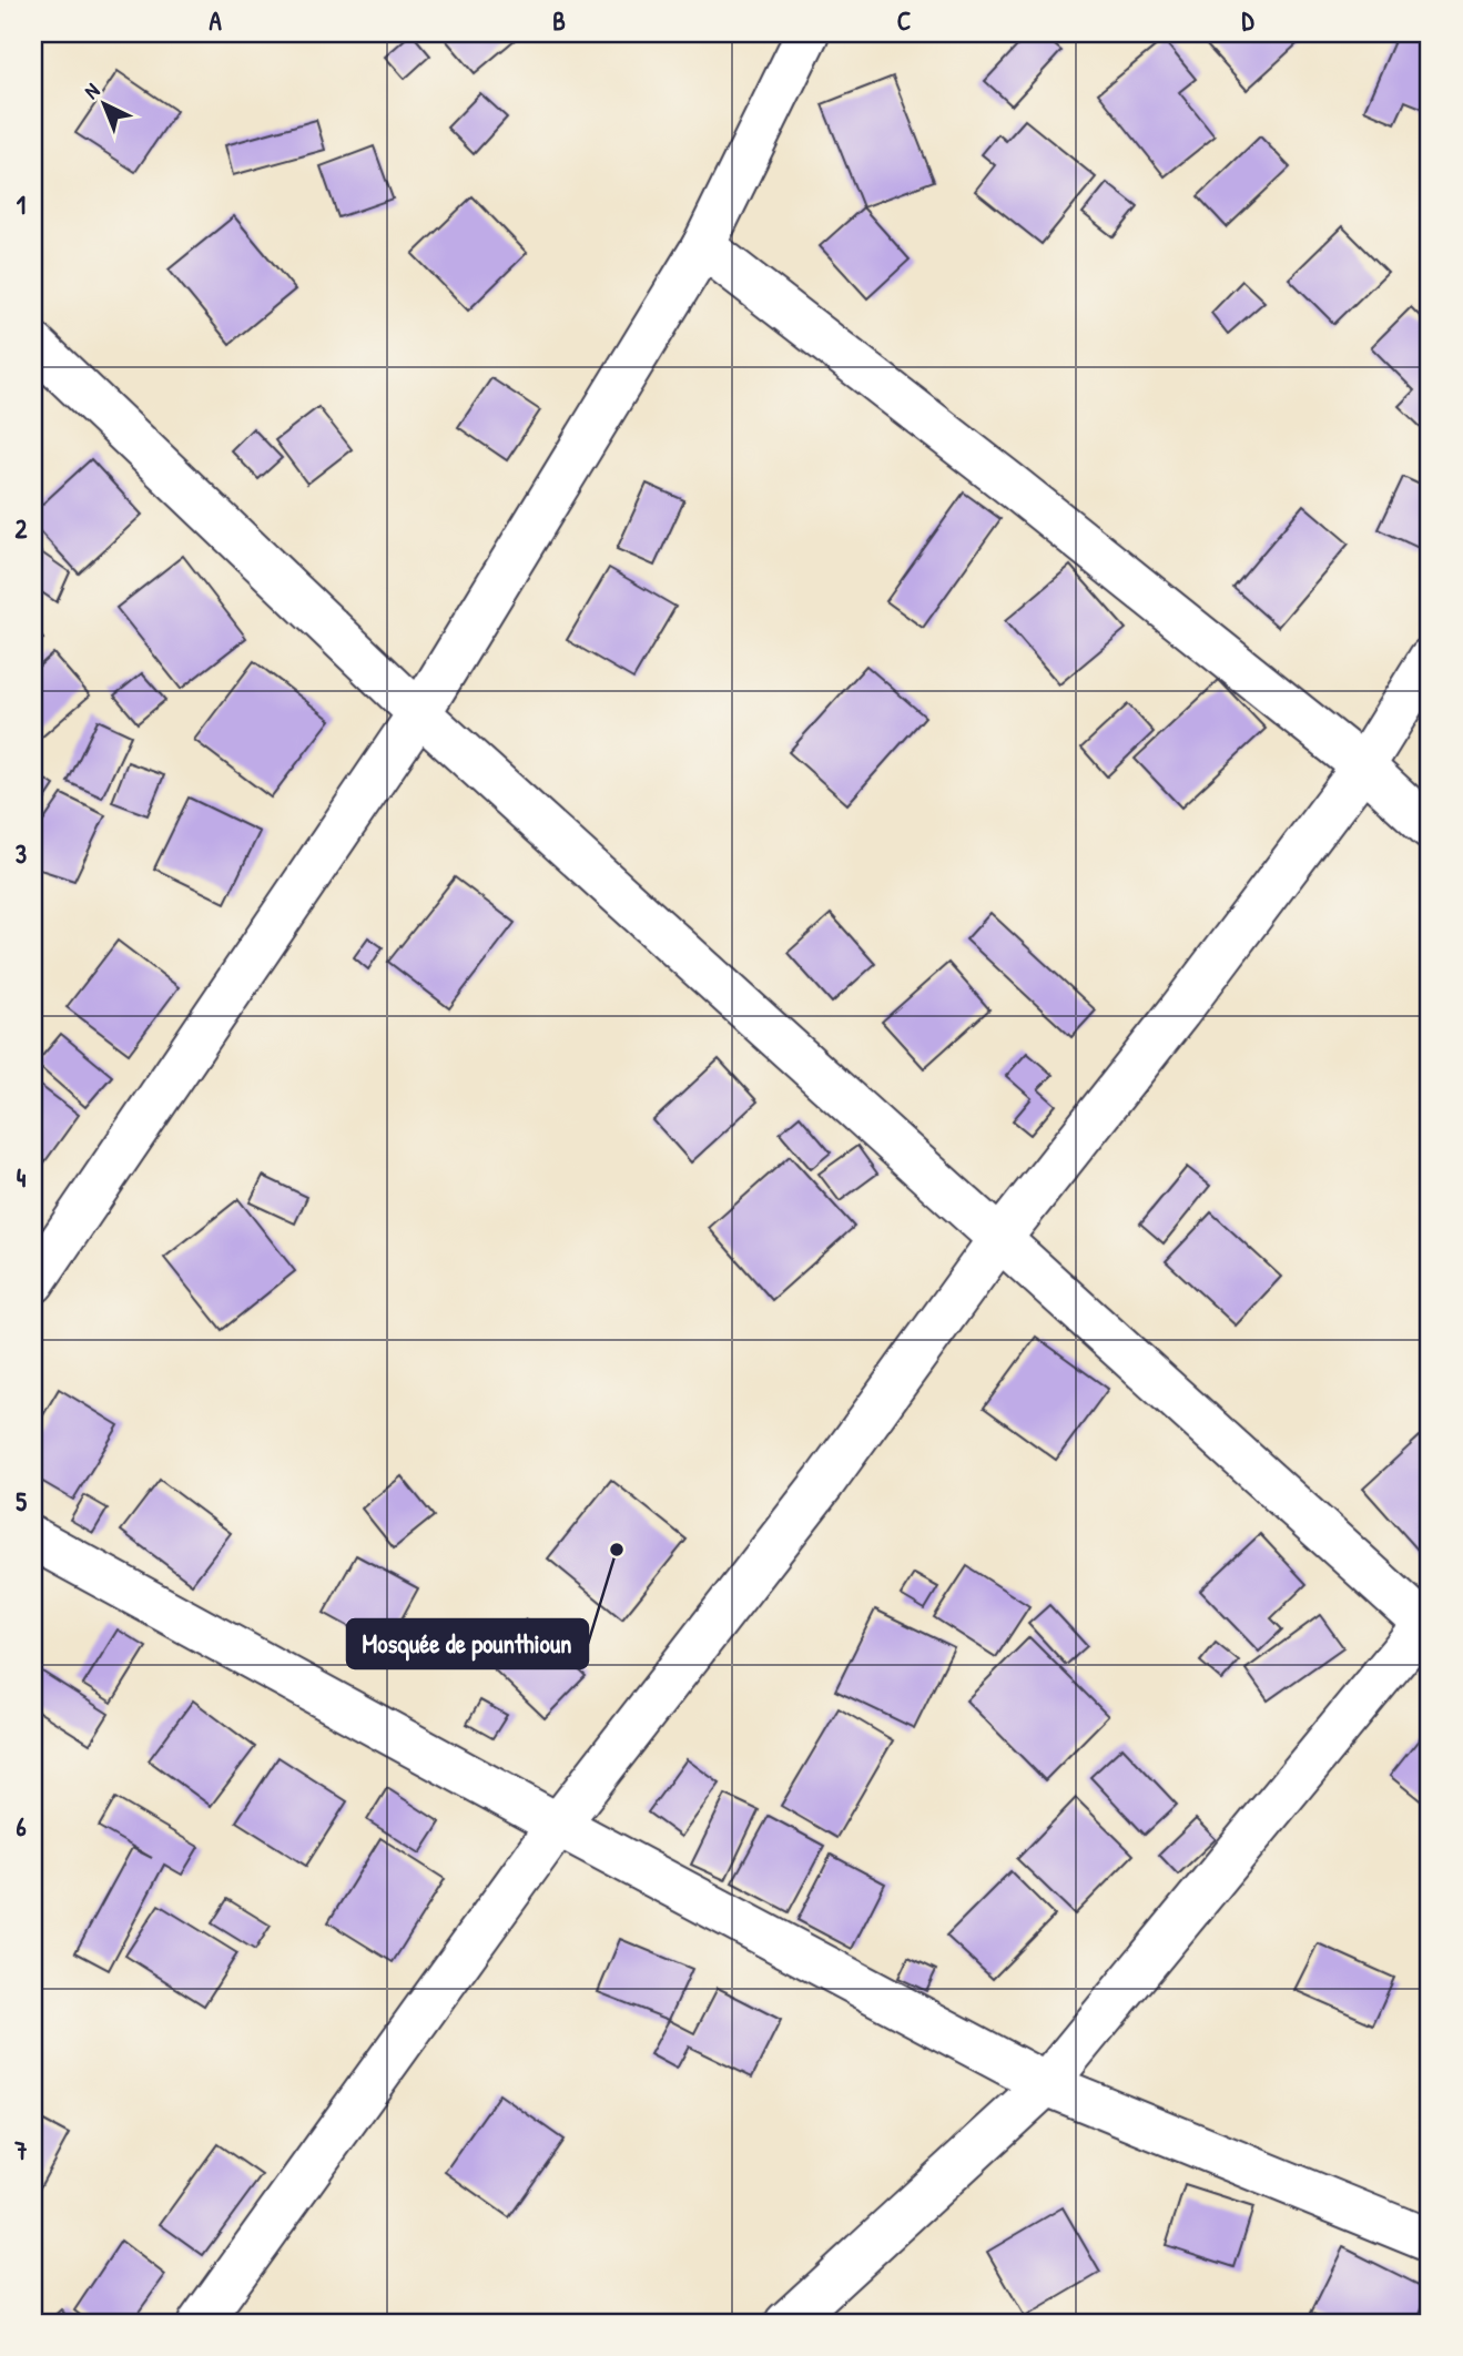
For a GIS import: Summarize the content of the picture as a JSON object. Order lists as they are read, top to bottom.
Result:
{
  "places": ["Mosquée de pounthioun"],
  "north": "top left",
  "grid": {
    "columns": [
      "A",
      "B",
      "C",
      "D"
    ],
    "rows": [
      "1",
      "2",
      "3",
      "4",
      "5",
      "6",
      "7"
    ]
  }
}
